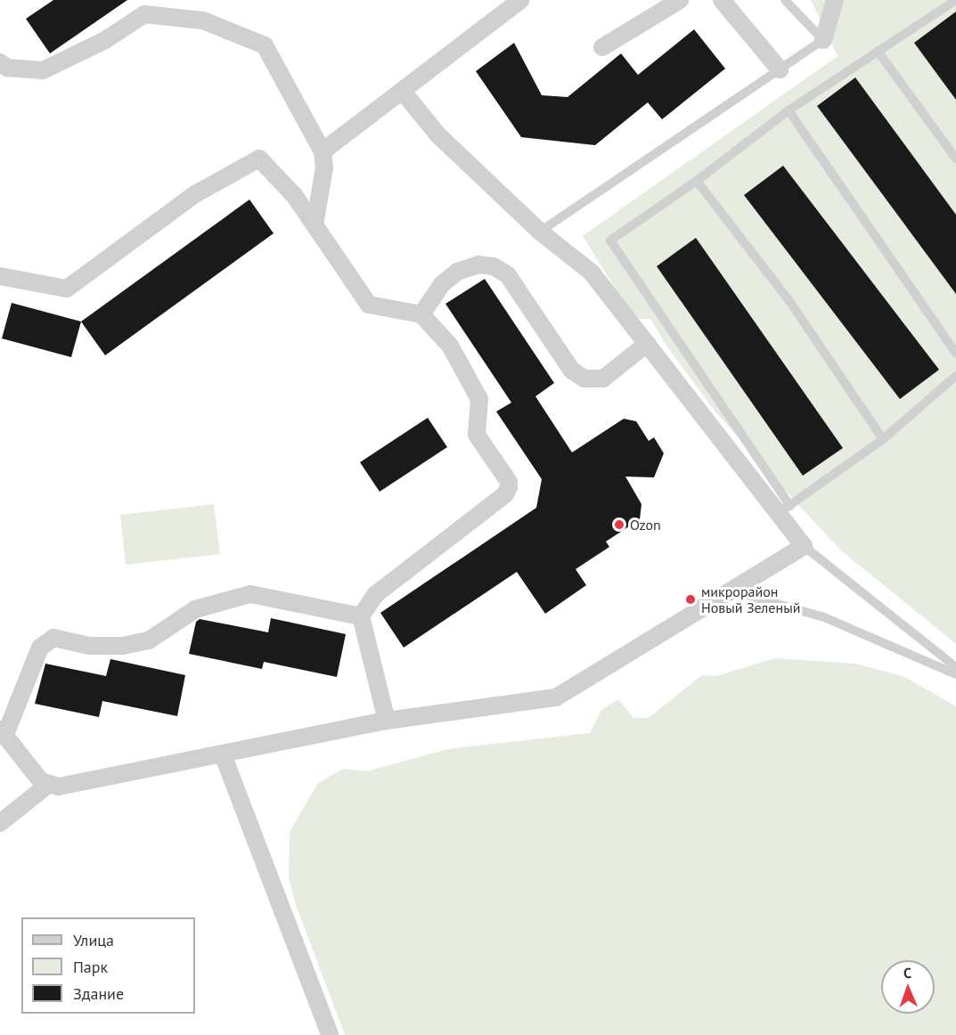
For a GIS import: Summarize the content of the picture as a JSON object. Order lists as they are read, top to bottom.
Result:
{
  "places": ["Ozon", "микрорайон Новый Зеленый"],
  "legend": ["Улица", "Парк", "Здание"],
  "north": "top"
}
